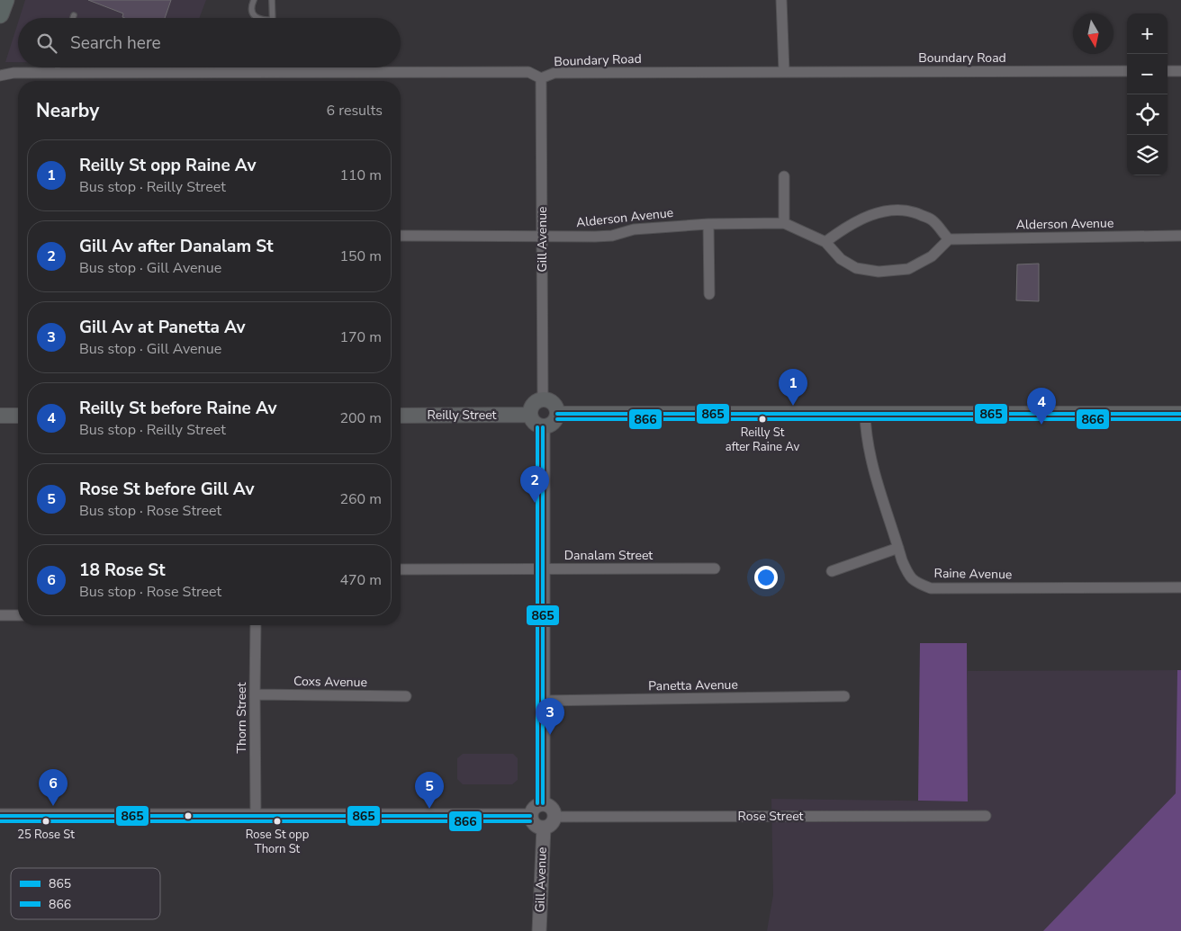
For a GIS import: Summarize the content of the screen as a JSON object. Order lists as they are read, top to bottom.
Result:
{
  "streets": {
    "main road": ["Reilly Street"],
    "street": [
      "Boundary Road",
      "Alderson Avenue",
      "Gill Avenue",
      "Danalam Street",
      "Raine Avenue",
      "Coxs Avenue",
      "Panetta Avenue",
      "Thorn Street",
      "Rose Street"
    ]
  },
  "crossings": [
    ["Boundary Road", "Gill Avenue"],
    ["Alderson Avenue", "Gill Avenue"],
    ["Gill Avenue", "Reilly Street"],
    ["Gill Avenue", "Rose Street"],
    ["Coxs Avenue", "Thorn Street"]
  ],
  "places": ["Reilly St after Raine Av", "25 Rose St", "Rose St opp Thorn St"],
  "lines": ["transit line 865", "transit line 866"],
  "legend": ["865", "866"],
  "north": "bottom",
  "page": {
    "map_buttons": ["+", "−"],
    "search": "Search here",
    "heading": ["Nearby", "6 results"],
    "list": [
      {
        "mark": "1",
        "name": "Reilly St opp Raine Av",
        "note": "Bus stop · Reilly Street",
        "value": "110 m"
      },
      {
        "mark": "2",
        "name": "Gill Av after Danalam St",
        "note": "Bus stop · Gill Avenue",
        "value": "150 m"
      },
      {
        "mark": "3",
        "name": "Gill Av at Panetta Av",
        "note": "Bus stop · Gill Avenue",
        "value": "170 m"
      },
      {
        "mark": "4",
        "name": "Reilly St before Raine Av",
        "note": "Bus stop · Reilly Street",
        "value": "200 m"
      },
      {
        "mark": "5",
        "name": "Rose St before Gill Av",
        "note": "Bus stop · Rose Street",
        "value": "260 m"
      },
      {
        "mark": "6",
        "name": "18 Rose St",
        "note": "Bus stop · Rose Street",
        "value": "470 m"
      }
    ],
    "pins": [
      "1",
      "4",
      "2",
      "3",
      "6",
      "5"
    ]
  }
}
